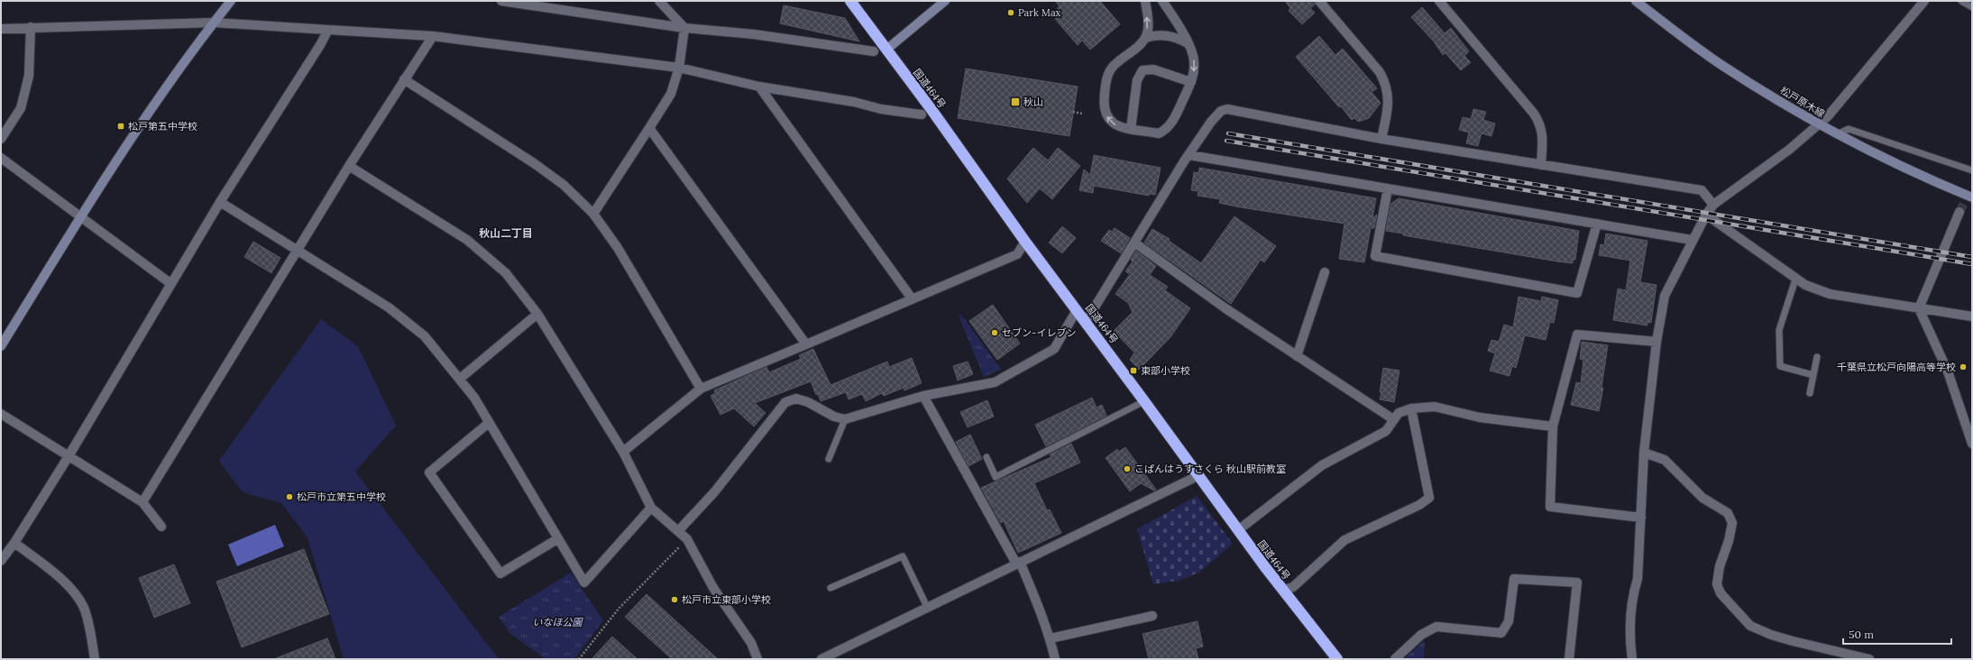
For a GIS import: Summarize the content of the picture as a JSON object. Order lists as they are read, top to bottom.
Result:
{
  "streets": {
    "highway": ["国道464号"],
    "street": ["松戸原木線"]
  },
  "districts": ["秋山二丁目"],
  "parks": ["いなほ公園"],
  "places": {
    "other": [
      "Park Max",
      "セブン-イレブン",
      "千葉県立松戸向陽高等学校",
      "こぱんはうすさくら 秋山駅前教室",
      "松戸市立第五中学校",
      "松戸市立東部小学校"
    ],
    "transit": ["秋山", "松戸第五中学校", "東部小学校"]
  },
  "scale_bar": "50 m"
}
